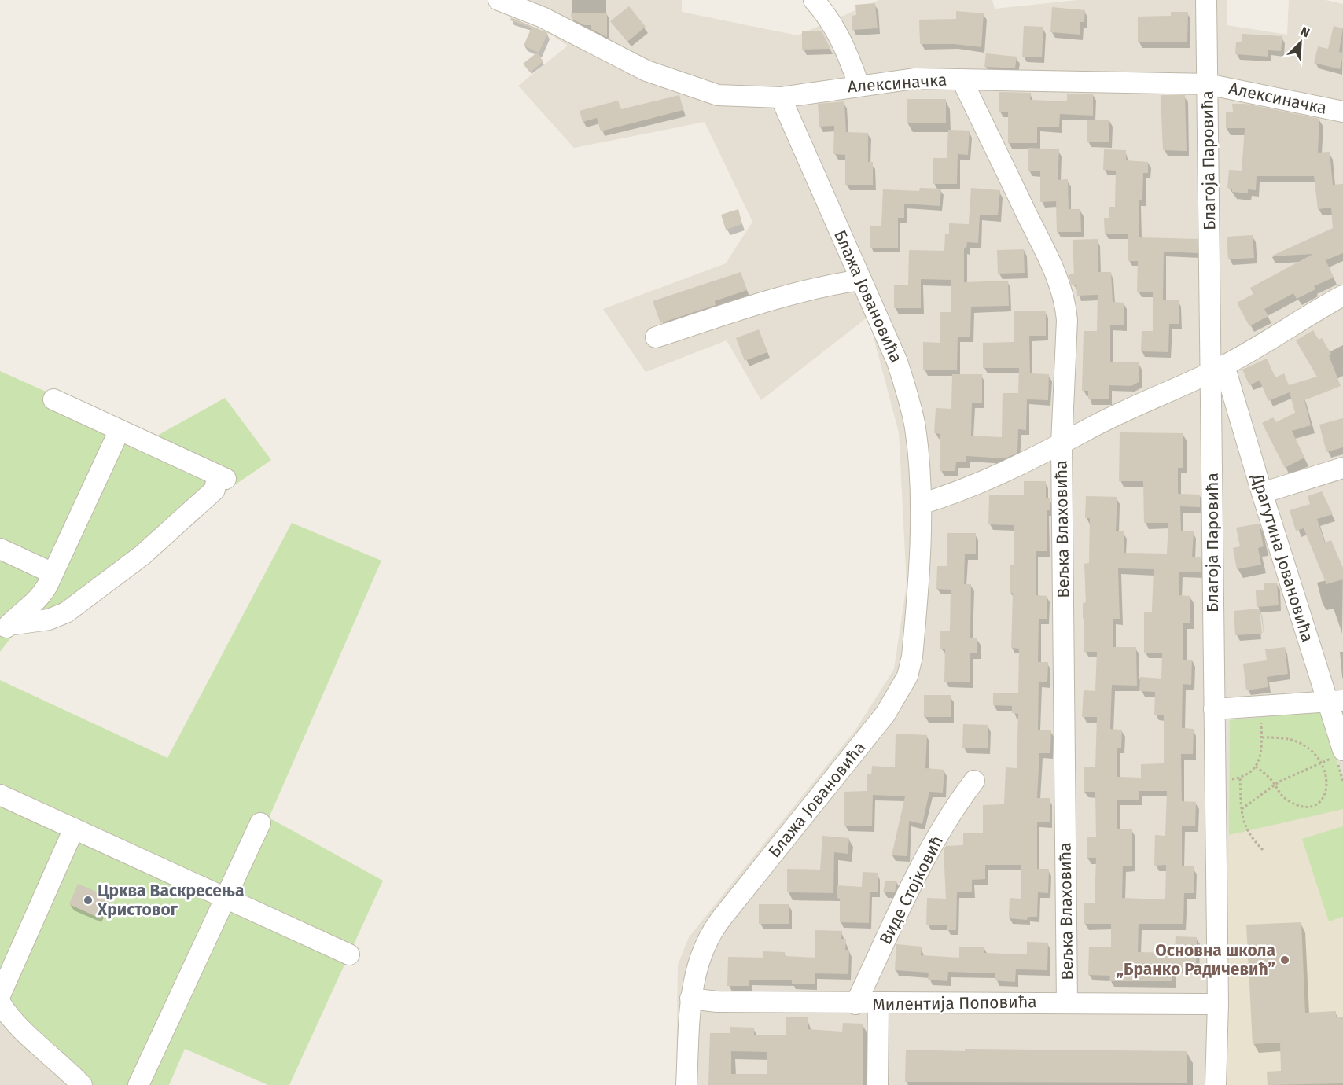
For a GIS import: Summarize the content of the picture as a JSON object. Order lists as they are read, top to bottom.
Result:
{
  "streets": {
    "street": [
      "Алексиначка",
      "Благоја Паровића",
      "Блажа Јовановића",
      "Вељка Влаховића",
      "Драгутина Јовановића",
      "Виде Стојковић",
      "Милентија Поповића"
    ]
  },
  "crossings": [
    ["Алексиначка", "Благоја Паровића"],
    ["Алексиначка", "Блажа Јовановића"],
    ["Алексиначка", "Вељка Влаховића"],
    ["Благоја Паровића", "Драгутина Јовановића"],
    ["Благоја Паровића", "Милентија Поповића"],
    ["Блажа Јовановића", "Милентија Поповића"],
    ["Вељка Влаховића", "Милентија Поповића"],
    ["Виде Стојковић", "Милентија Поповића"]
  ],
  "places": ["Црква Васкресења Христовог", "Основна школа „Бранко Радичевић”"],
  "north": "top right"
}
